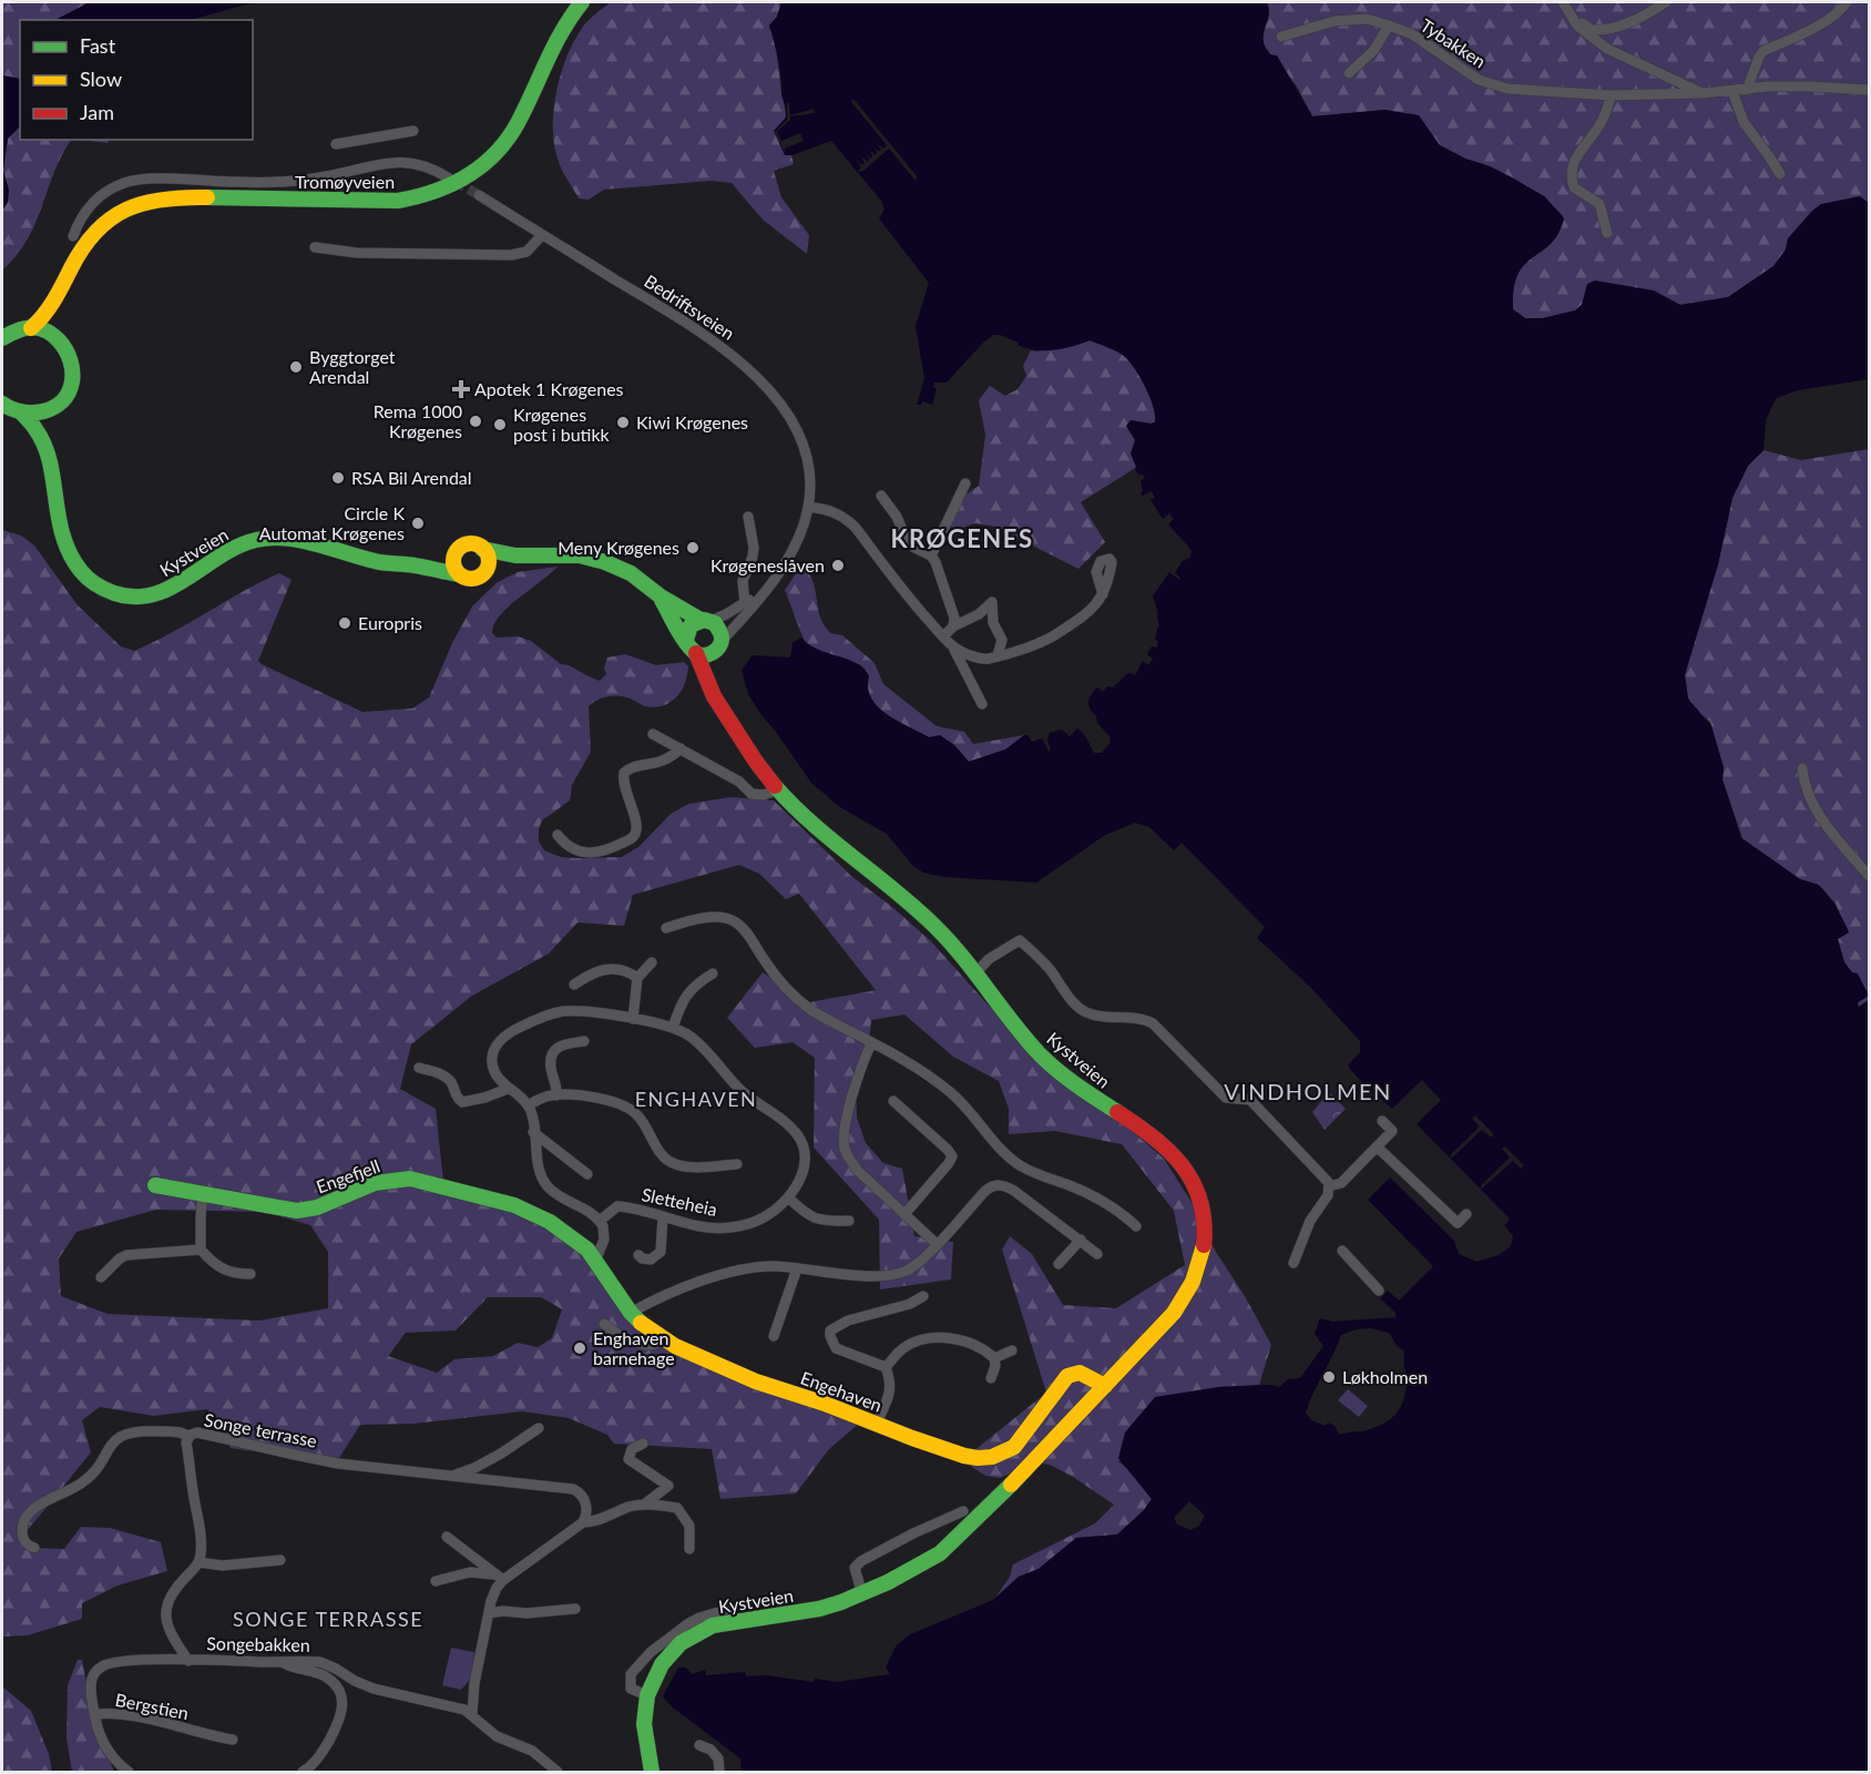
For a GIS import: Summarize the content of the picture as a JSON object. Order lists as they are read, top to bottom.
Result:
{
  "streets": {
    "main road": [
      "Tromøyveien",
      "Kystveien",
      "Engefjell",
      "Engehaven"
    ],
    "street": [
      "Tybakken",
      "Bedriftsveien",
      "Sletteheia",
      "Songe terrasse",
      "Songebakken",
      "Bergstien"
    ]
  },
  "crossings": [
    ["Bedriftsveien", "Kystveien"],
    ["Kystveien", "Engehaven"],
    ["Engefjell", "Engehaven"],
    ["Songebakken", "Bergstien"]
  ],
  "districts": [
    "KRØGENES",
    "VINDHOLMEN",
    "ENGHAVEN",
    "SONGE TERRASSE"
  ],
  "places": {
    "other": [
      "Byggtorget Arendal",
      "Rema 1000 Krøgenes",
      "Kiwi Krøgenes",
      "Krøgenes post i butikk",
      "RSA Bil Arendal",
      "Circle K Automat Krøgenes",
      "Meny Krøgenes",
      "Krøgeneslåven",
      "Europris",
      "Enghaven barnehage",
      "Løkholmen"
    ],
    "health": ["Apotek 1 Krøgenes"]
  },
  "legend": ["Fast", "Slow", "Jam"]
}
